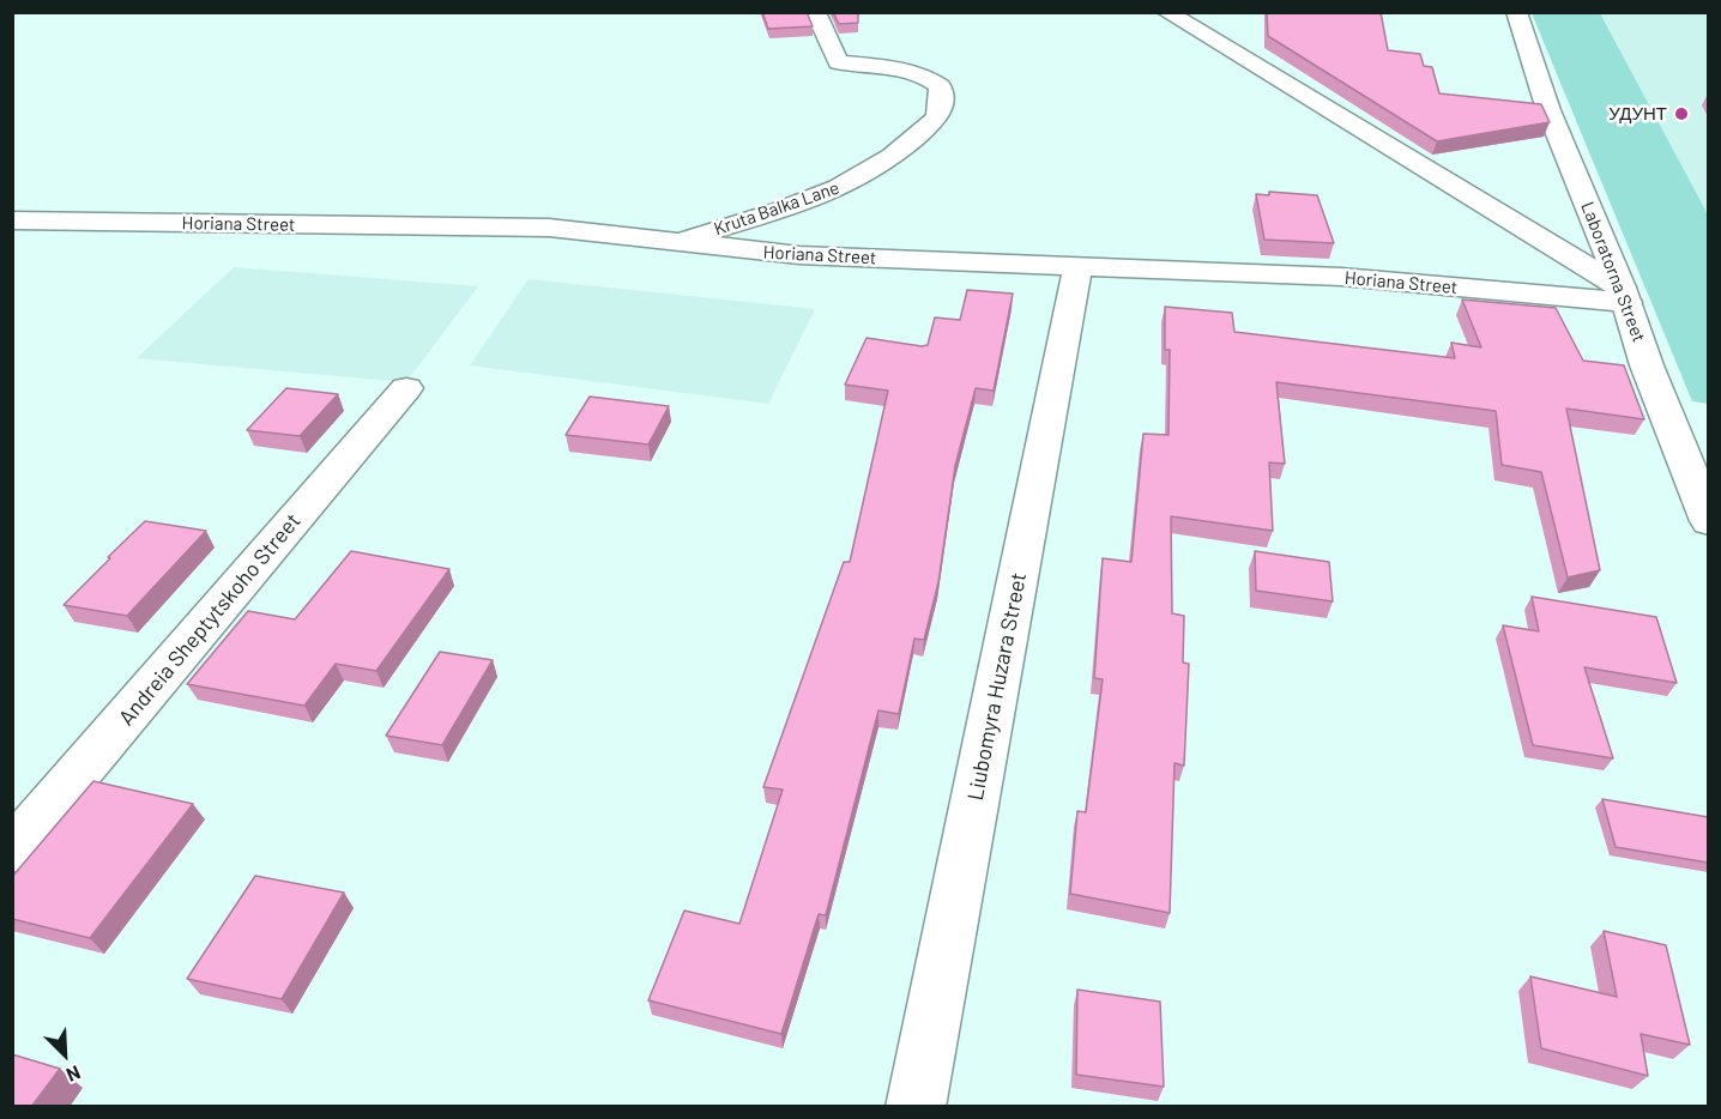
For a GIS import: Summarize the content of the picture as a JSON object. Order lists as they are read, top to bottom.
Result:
{
  "streets": {
    "street": [
      "Kruta Balka Lane",
      "Horiana Street",
      "Laboratorna Street",
      "Andreia Sheptytskoho Street",
      "Liubomyra Huzara Street"
    ]
  },
  "crossings": [
    ["Kruta Balka Lane", "Horiana Street"],
    ["Horiana Street", "Laboratorna Street"],
    ["Horiana Street", "Liubomyra Huzara Street"]
  ],
  "places": ["УДУНТ"],
  "north": "bottom right"
}
